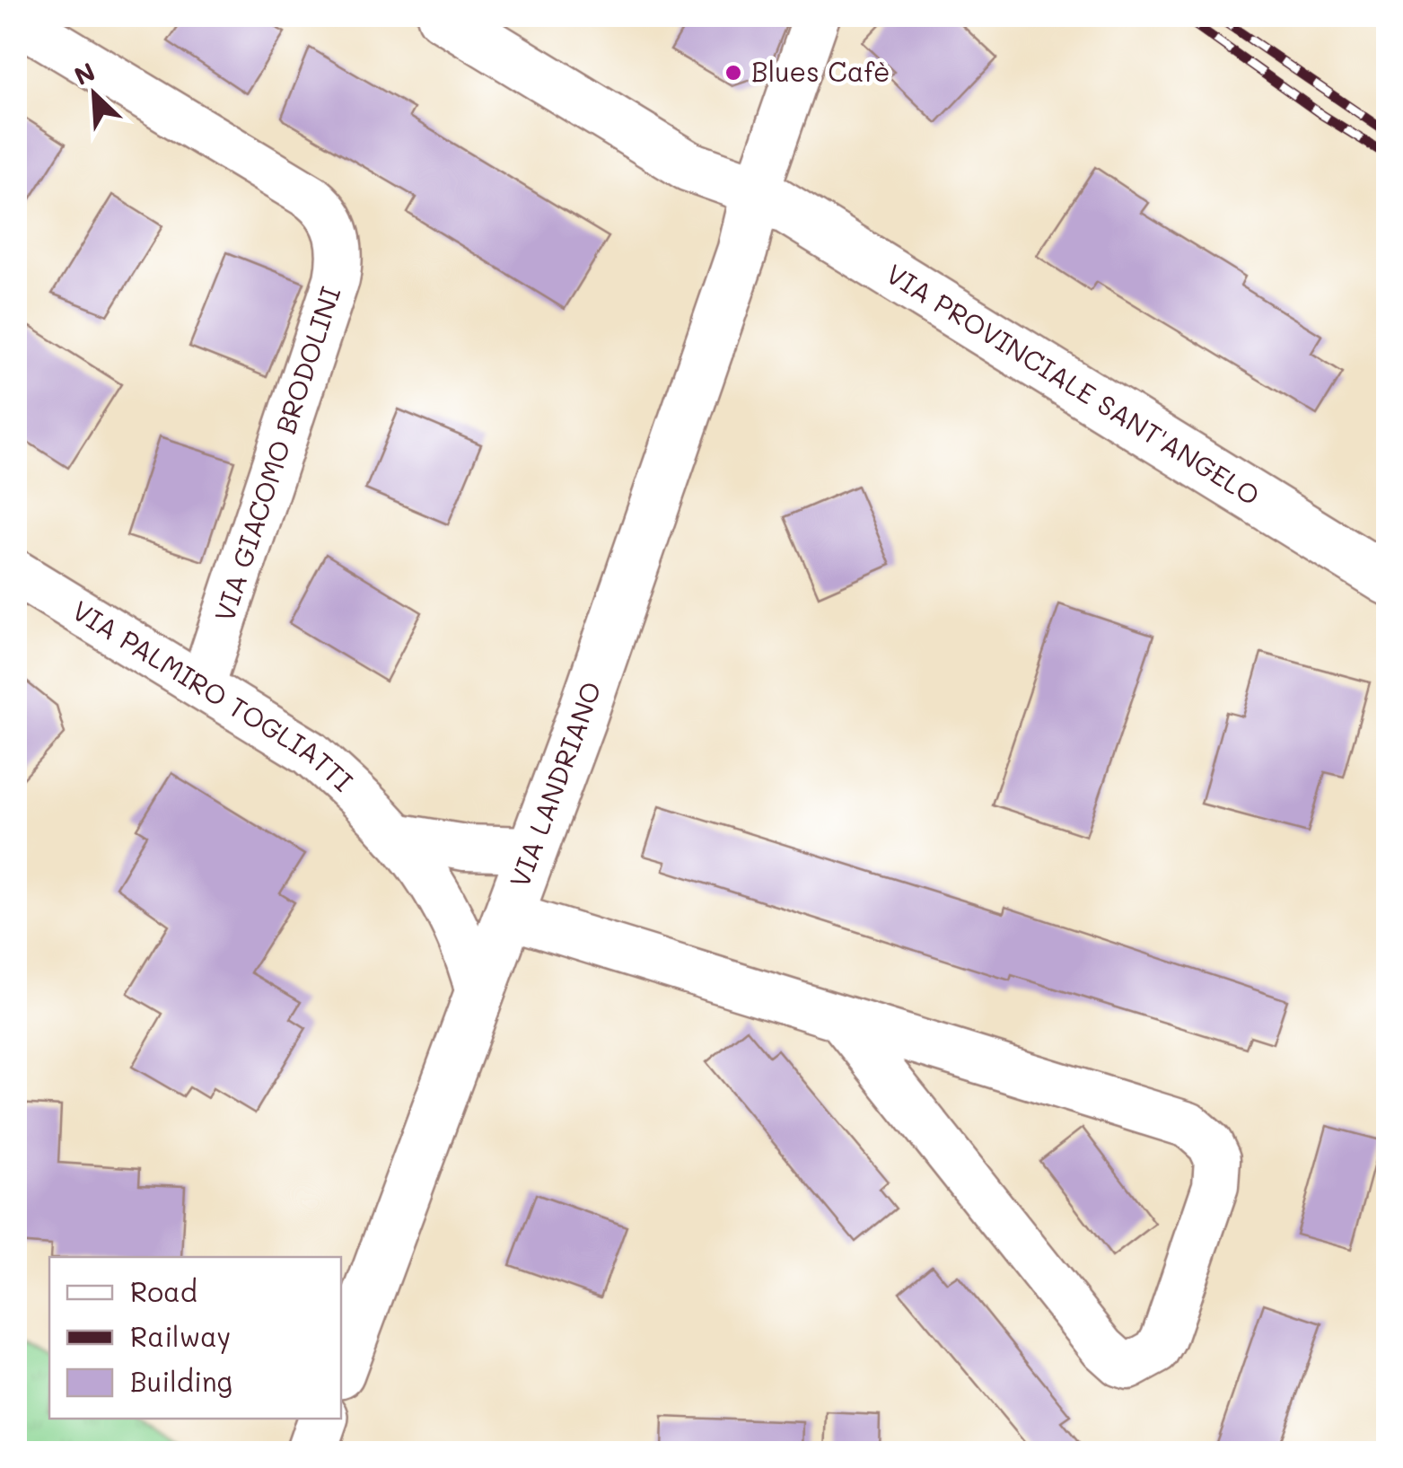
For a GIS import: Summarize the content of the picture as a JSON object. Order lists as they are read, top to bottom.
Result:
{
  "streets": {
    "street": [
      "VIA PROVINCIALE SANT'ANGELO",
      "VIA GIACOMO BRODOLINI",
      "VIA PALMIRO TOGLIATTI",
      "VIA LANDRIANO"
    ]
  },
  "crossings": [
    ["VIA PROVINCIALE SANT'ANGELO", "VIA LANDRIANO"],
    ["VIA GIACOMO BRODOLINI", "VIA PALMIRO TOGLIATTI"],
    ["VIA PALMIRO TOGLIATTI", "VIA LANDRIANO"]
  ],
  "places": ["Blues Cafè"],
  "legend": ["Road", "Railway", "Building"],
  "north": "top left"
}
